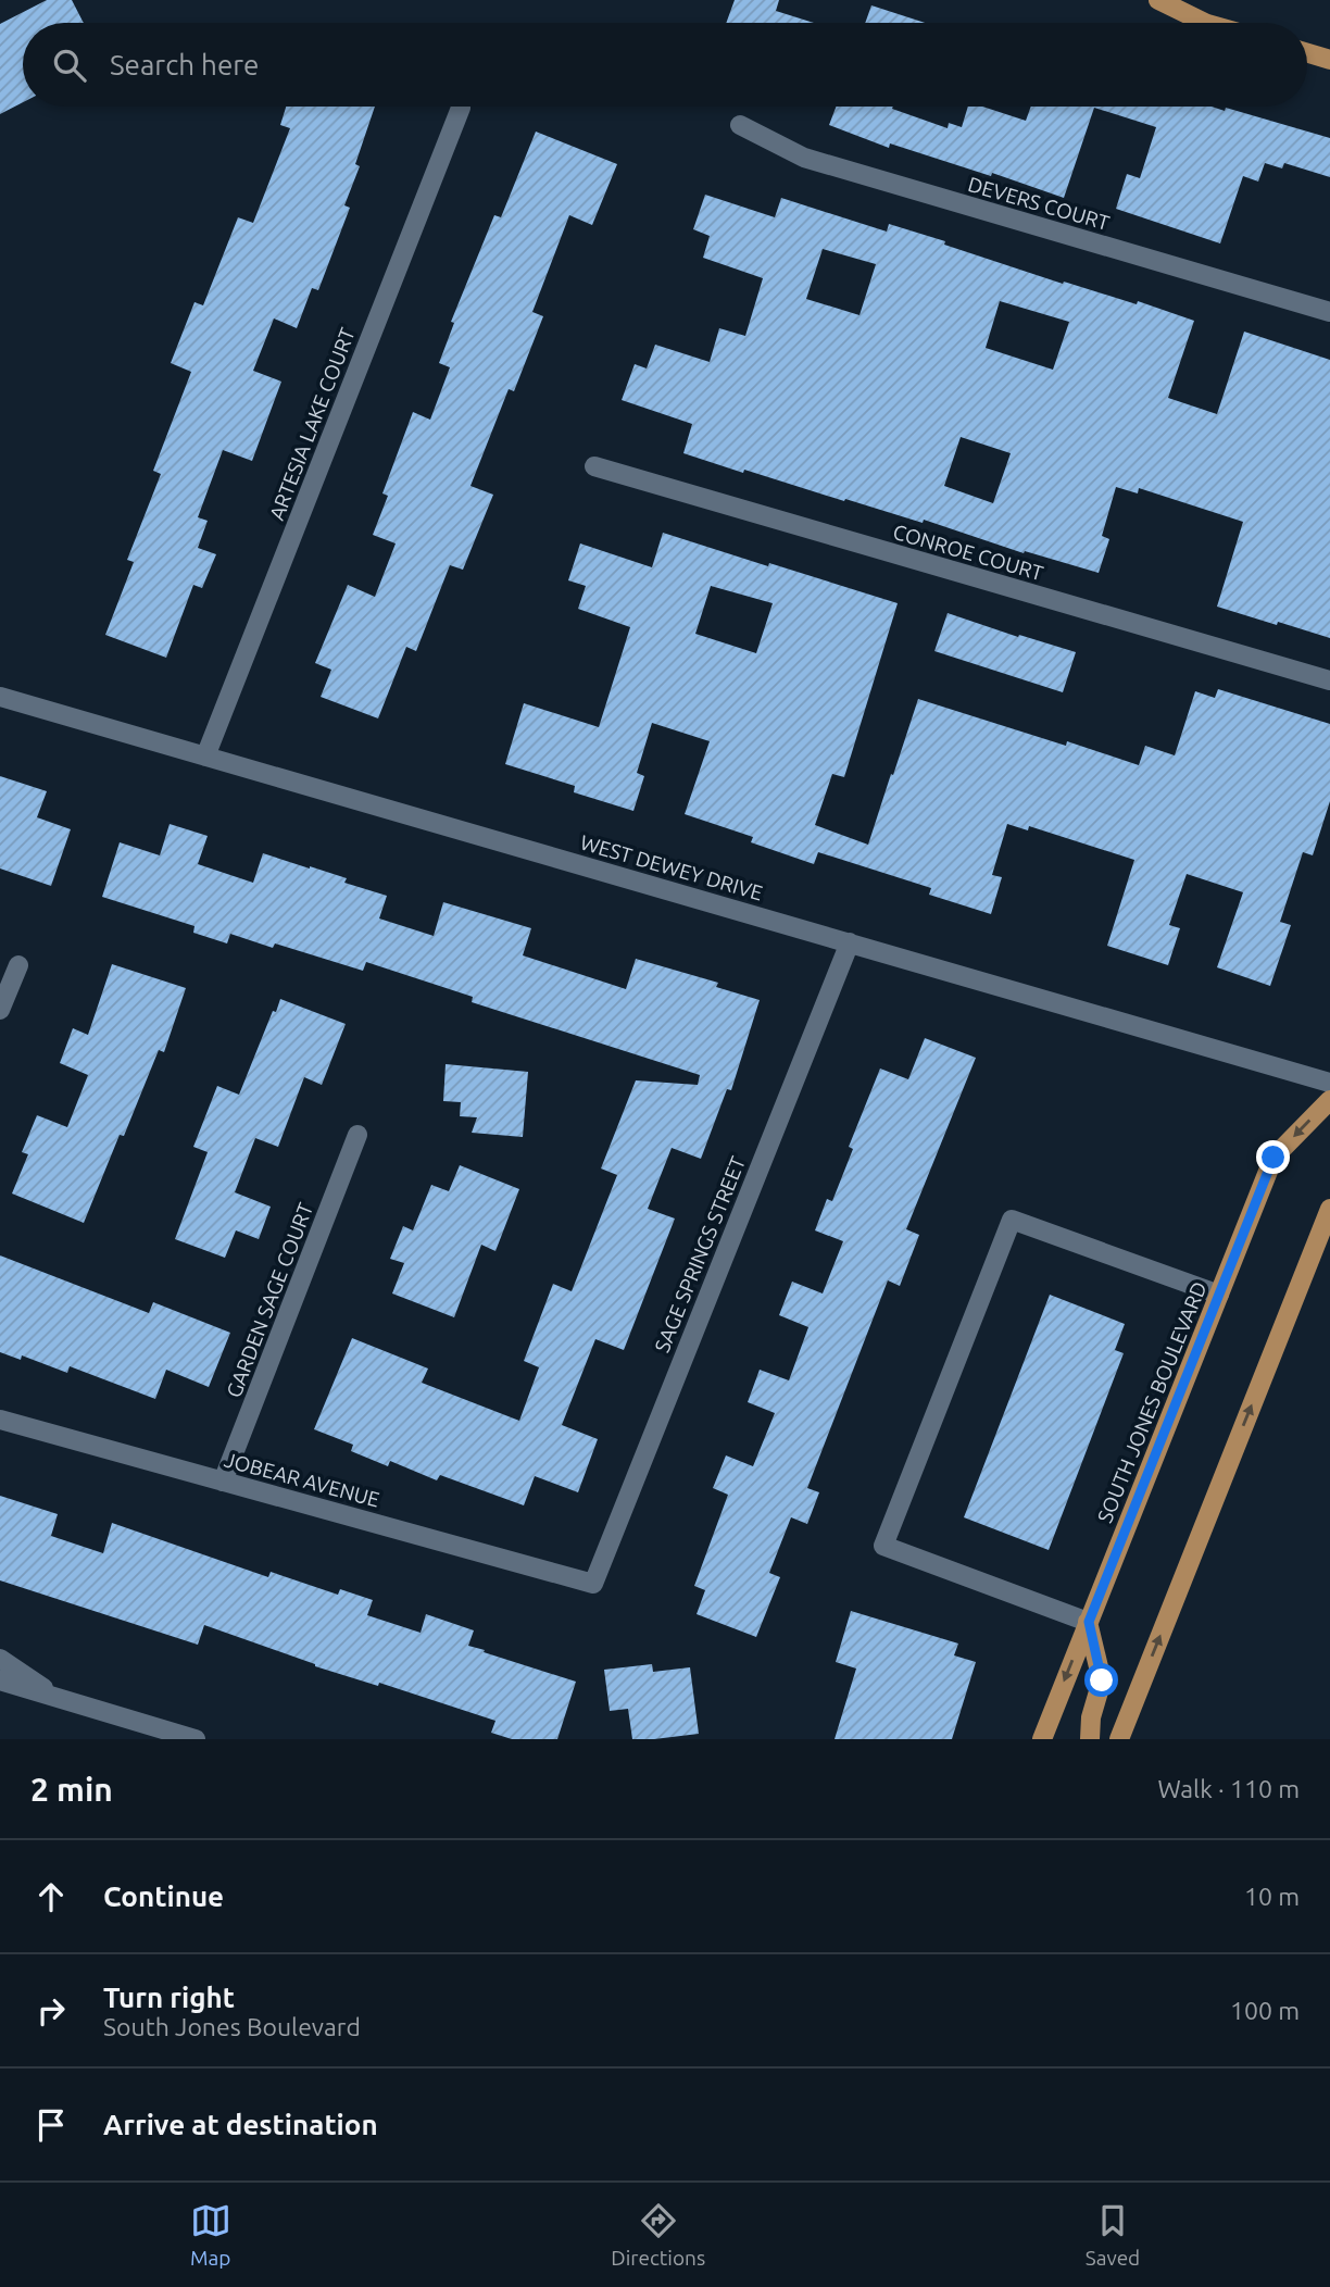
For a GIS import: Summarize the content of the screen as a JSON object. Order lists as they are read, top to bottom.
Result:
{
  "streets": {
    "main road": ["SOUTH JONES BOULEVARD"],
    "street": [
      "DEVERS COURT",
      "ARTESIA LAKE COURT",
      "CONROE COURT",
      "WEST DEWEY DRIVE",
      "SAGE SPRINGS STREET",
      "GARDEN SAGE COURT",
      "JOBEAR AVENUE"
    ]
  },
  "crossings": [
    ["ARTESIA LAKE COURT", "WEST DEWEY DRIVE"],
    ["WEST DEWEY DRIVE", "SAGE SPRINGS STREET"],
    ["SAGE SPRINGS STREET", "JOBEAR AVENUE"],
    ["GARDEN SAGE COURT", "JOBEAR AVENUE"]
  ],
  "page": {
    "search": "Search here",
    "heading": ["2 min", "Walk · 110 m"],
    "list": [
      ["Continue", "10 m"],
      ["Turn right", "South Jones Boulevard", "100 m"],
      "Arrive at destination"
    ],
    "nav": ["Map", "Directions", "Saved"]
  }
}
